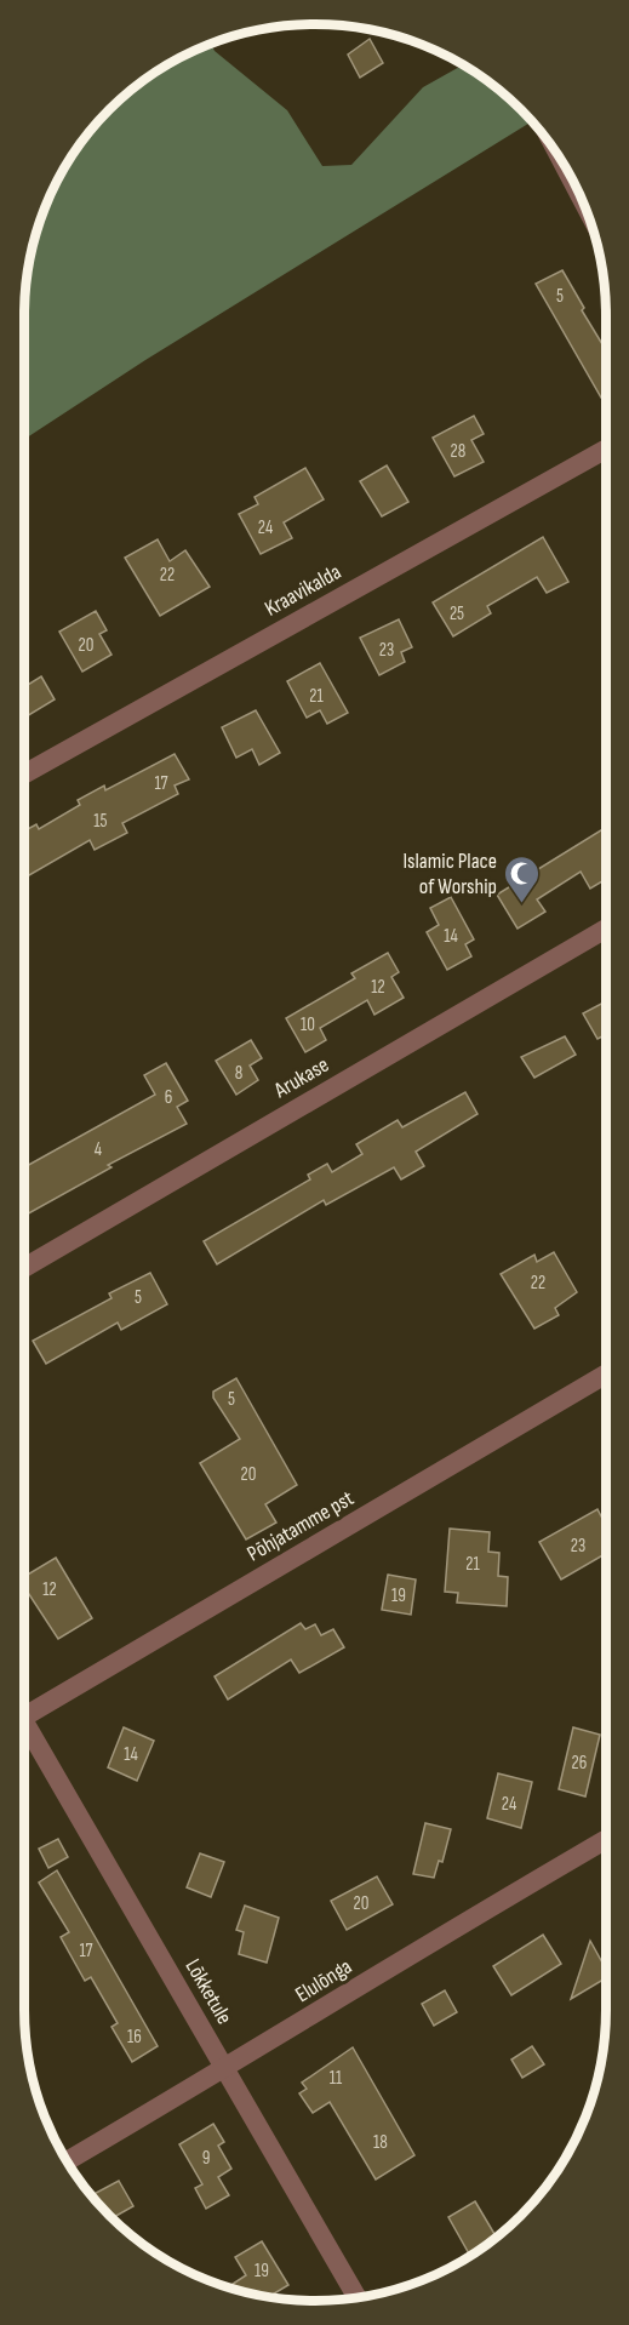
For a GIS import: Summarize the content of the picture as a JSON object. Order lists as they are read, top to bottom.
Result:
{
  "streets": {
    "street": [
      "Kraavikalda",
      "Arukase",
      "Põhjatamme pst",
      "Elulõnga",
      "Lõkketule"
    ]
  },
  "crossings": [
    ["Elulõnga", "Lõkketule"]
  ],
  "places": {
    "mosque": ["Islamic Place of Worship"]
  },
  "house_numbers": [
    "5",
    "28",
    "24",
    "22",
    "25",
    "20",
    "23",
    "21",
    "17",
    "15",
    "14",
    "12",
    "10",
    "8",
    "6",
    "4",
    "22",
    "5",
    "5",
    "20",
    "23",
    "21",
    "12",
    "19",
    "14",
    "26",
    "24",
    "20",
    "17",
    "16",
    "11",
    "18",
    "9",
    "19"
  ]
}
